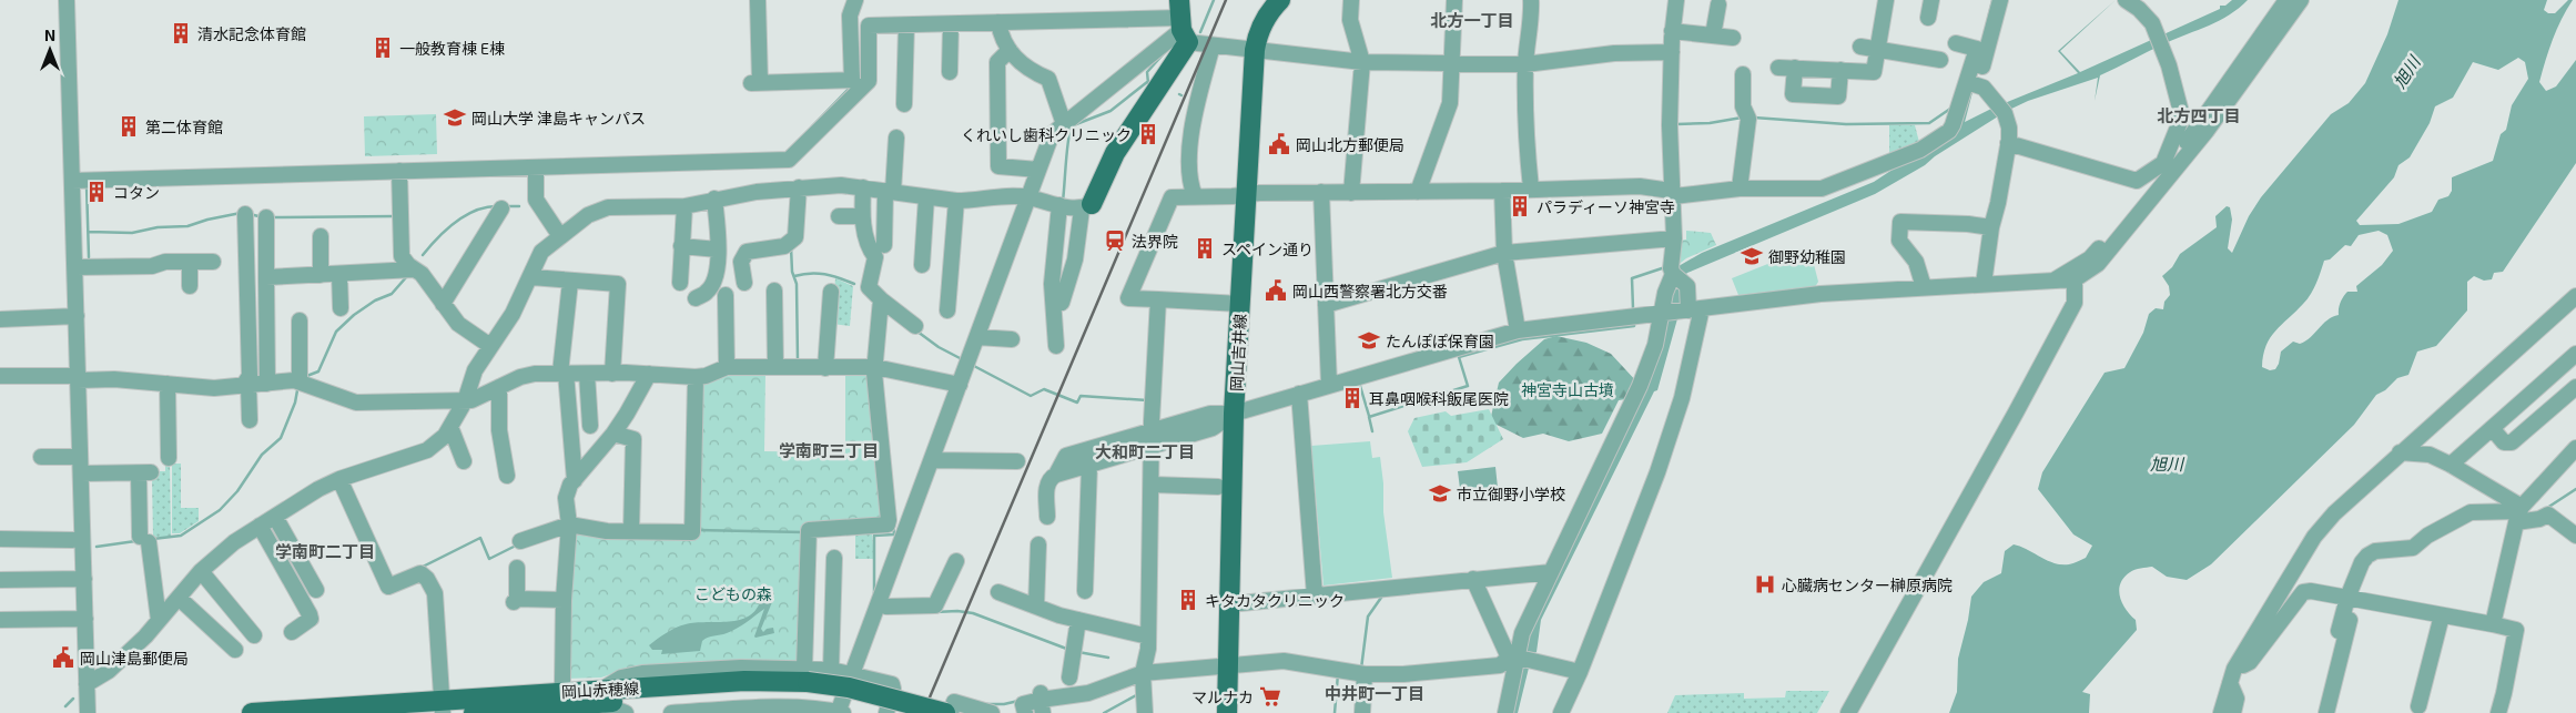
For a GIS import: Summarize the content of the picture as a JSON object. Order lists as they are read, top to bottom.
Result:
{
  "streets": {
    "main road": ["岡山吉井線", "岡山赤穂線"]
  },
  "districts": [
    "北方一丁目",
    "北方四丁目",
    "学南町三丁目",
    "大和町二丁目",
    "学南町二丁目",
    "中井町一丁目"
  ],
  "water": ["旭川"],
  "parks": ["神宮寺山古墳", "こどもの森"],
  "places": {
    "building": [
      "清水記念体育館",
      "一般教育棟 E棟",
      "第二体育館",
      "くれいし歯科クリニック",
      "コタン",
      "パラディーソ神宮寺",
      "スペイン通り",
      "耳鼻咽喉科飯尾医院",
      "キタカタクリニック"
    ],
    "school or university": [
      "岡山大学 津島キャンパス",
      "御野幼稚園",
      "たんぽぽ保育園",
      "市立御野小学校"
    ],
    "public building": ["岡山北方郵便局", "岡山西警察署北方交番", "岡山津島郵便局"],
    "station": ["法界院"],
    "hospital": ["心臓病センター榊原病院"],
    "supermarket": ["マルナカ"]
  },
  "north": "top"
}
